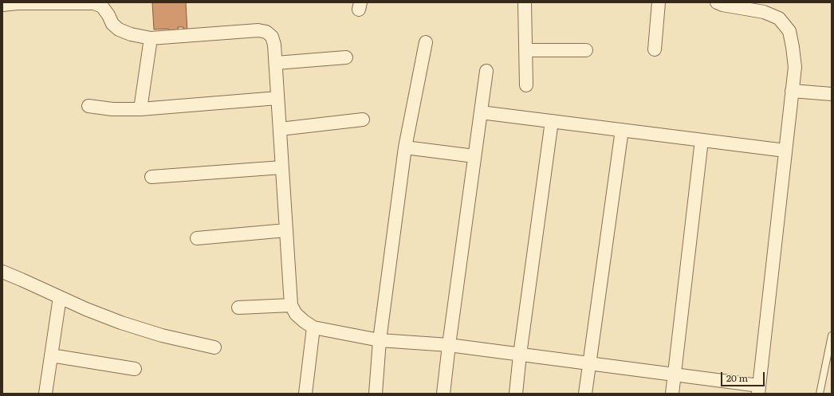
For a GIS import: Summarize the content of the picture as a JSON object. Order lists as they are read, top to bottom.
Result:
{
  "scale_bar": "20 m"
}
